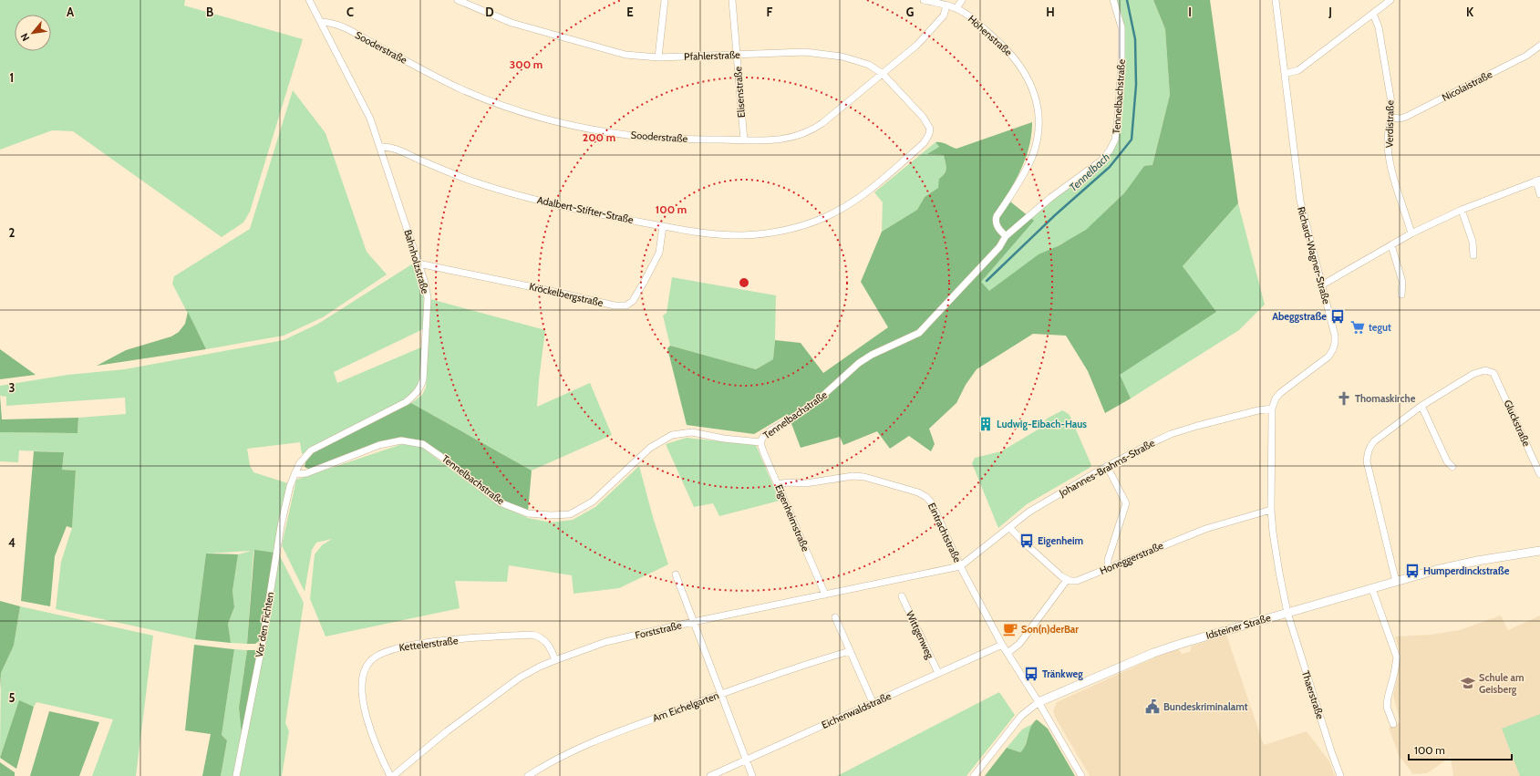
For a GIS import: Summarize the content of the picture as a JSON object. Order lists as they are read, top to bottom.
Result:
{
  "streets": {
    "street": [
      "Höhenstraße",
      "Sooderstraße",
      "Pfahlerstraße",
      "Nicolaistraße",
      "Elisenstraße",
      "Tennelbachstraße",
      "Verdistraße",
      "Adalbert-Stifter-Straße",
      "Richard-Wagner-Straße",
      "Bahnholzstraße",
      "Kröckelbergstraße",
      "Gluckstraße",
      "Johannes-Brahms-Straße",
      "Eigenheimstraße",
      "Eintrachtstraße",
      "Honeggerstraße",
      "Vor den Fichten",
      "Idsteiner Straße",
      "Forststraße",
      "Wittgenweg",
      "Kettelerstraße",
      "Thaerstraße",
      "Am Eichelgarten",
      "Eichenwaldstraße"
    ]
  },
  "crossings": [
    ["Höhenstraße", "Sooderstraße"],
    ["Höhenstraße", "Tennelbachstraße"],
    ["Sooderstraße", "Pfahlerstraße"],
    ["Sooderstraße", "Elisenstraße"],
    ["Sooderstraße", "Bahnholzstraße"],
    ["Pfahlerstraße", "Elisenstraße"],
    ["Pfahlerstraße", "Adalbert-Stifter-Straße"],
    ["Nicolaistraße", "Verdistraße"],
    ["Tennelbachstraße", "Bahnholzstraße"],
    ["Tennelbachstraße", "Eigenheimstraße"],
    ["Tennelbachstraße", "Vor den Fichten"],
    ["Adalbert-Stifter-Straße", "Bahnholzstraße"],
    ["Adalbert-Stifter-Straße", "Kröckelbergstraße"],
    ["Richard-Wagner-Straße", "Johannes-Brahms-Straße"],
    ["Richard-Wagner-Straße", "Honeggerstraße"],
    ["Richard-Wagner-Straße", "Idsteiner Straße"],
    ["Richard-Wagner-Straße", "Thaerstraße"],
    ["Bahnholzstraße", "Kröckelbergstraße"],
    ["Bahnholzstraße", "Vor den Fichten"],
    ["Johannes-Brahms-Straße", "Eintrachtstraße"],
    ["Johannes-Brahms-Straße", "Forststraße"],
    ["Eigenheimstraße", "Eintrachtstraße"],
    ["Eigenheimstraße", "Forststraße"],
    ["Eintrachtstraße", "Idsteiner Straße"],
    ["Eintrachtstraße", "Forststraße"],
    ["Eintrachtstraße", "Eichenwaldstraße"],
    ["Idsteiner Straße", "Thaerstraße"],
    ["Forststraße", "Kettelerstraße"],
    ["Wittgenweg", "Eichenwaldstraße"]
  ],
  "water": ["Tennelbach"],
  "places": {
    "bus stop": [
      "Abeggstraße",
      "Eigenheim",
      "Humperdinckstraße",
      "Tränkweg"
    ],
    "supermarket": ["tegut"],
    "church": ["Thomaskirche"],
    "building": ["Ludwig-Eibach-Haus"],
    "cafe": ["Son(n)derBar"],
    "school or university": ["Schule am Geisberg"],
    "public building": ["Bundeskriminalamt"]
  },
  "scale_bar": "100 m",
  "north": "bottom left",
  "grid": {
    "columns": [
      "A",
      "B",
      "C",
      "D",
      "E",
      "F",
      "G",
      "H",
      "I",
      "J",
      "K"
    ],
    "rows": [
      "1",
      "2",
      "3",
      "4",
      "5"
    ]
  },
  "rings": ["300 m", "200 m", "100 m"]
}
